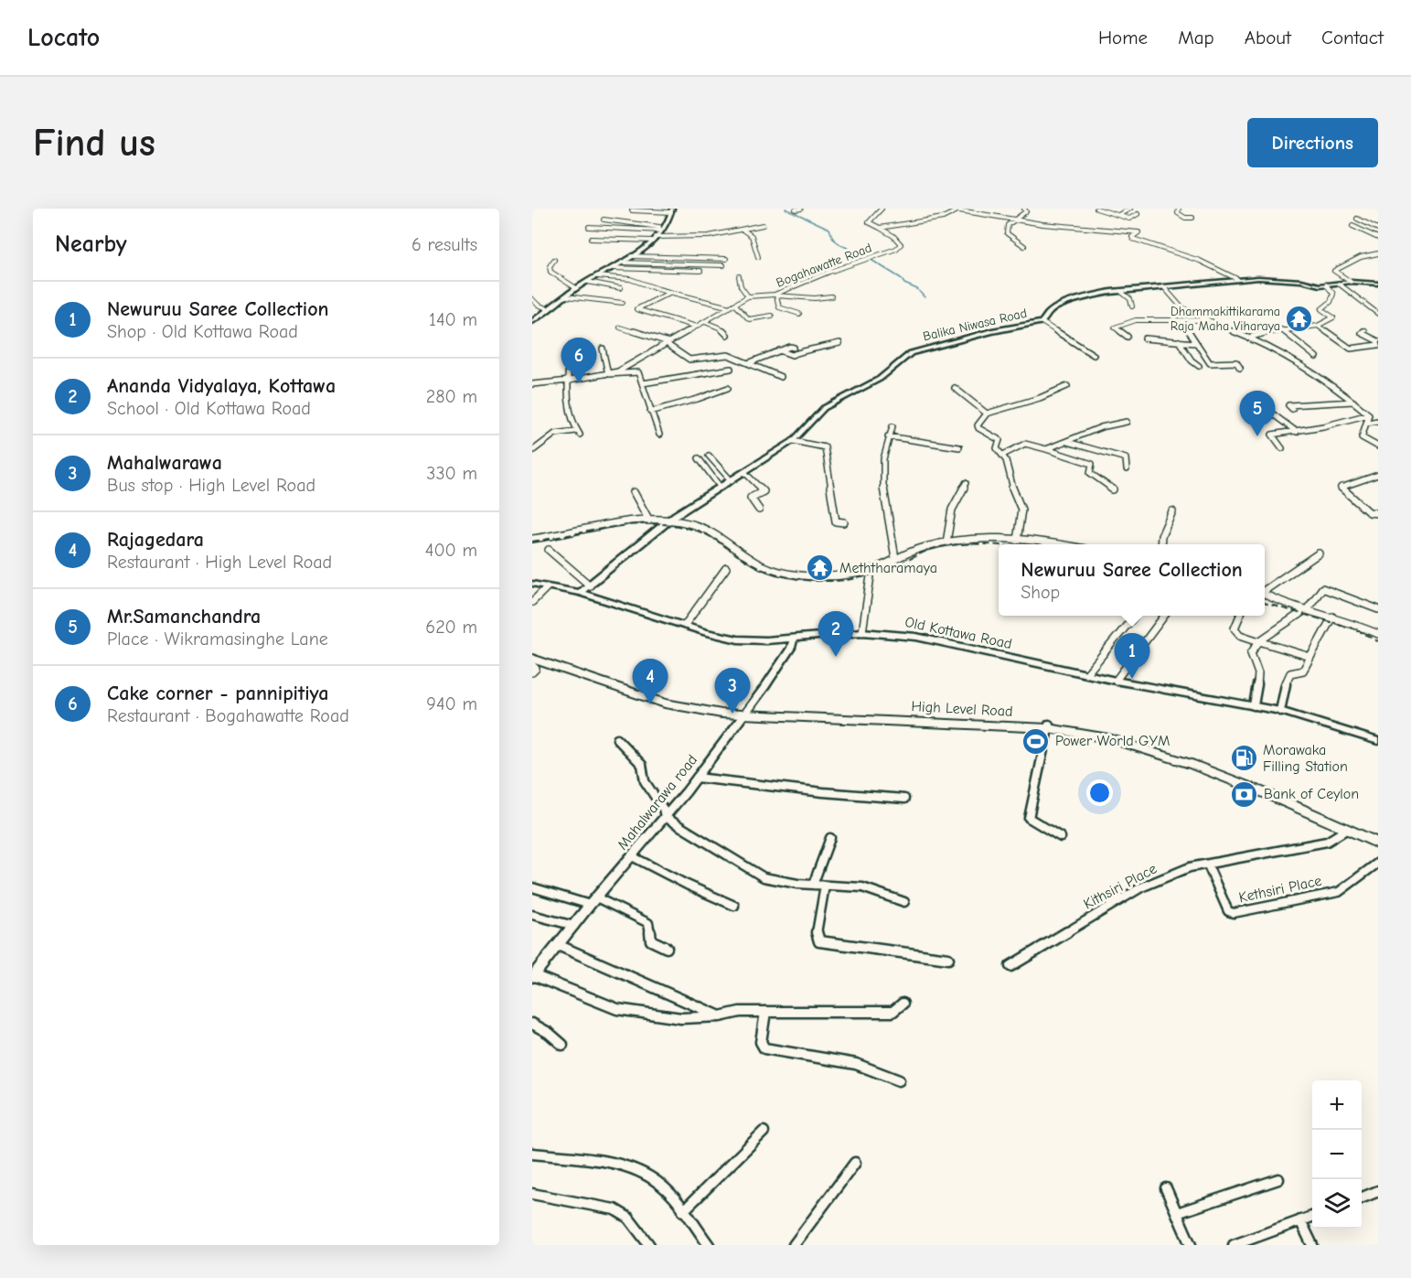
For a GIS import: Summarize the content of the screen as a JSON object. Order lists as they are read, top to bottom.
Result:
{
  "streets": {
    "highway": ["High Level Road"],
    "street": [
      "Bogahawatte Road",
      "Balika Niwasa Road",
      "Old Kottawa Road",
      "Mahalwarawa road",
      "Kithsiri Place",
      "Kethsiri Place"
    ]
  },
  "crossings": [
    ["Balika Niwasa Road", "Old Kottawa Road"],
    ["Old Kottawa Road", "Mahalwarawa road"],
    ["High Level Road", "Mahalwarawa road"],
    ["High Level Road", "Kithsiri Place"],
    ["Kithsiri Place", "Kethsiri Place"]
  ],
  "places": {
    "temple": ["Dhammakittikarama Raja Maha Viharaya", "Meththaramaya"],
    "sports": ["Power World GYM"],
    "fuel station": ["Morawaka Filling Station"],
    "bank": ["Bank of Ceylon"]
  },
  "page": {
    "header": "Locato",
    "nav": [
      "Home",
      "Map",
      "About",
      "Contact"
    ],
    "buttons": "Directions",
    "title": "Find us",
    "heading": ["Nearby", "6 results"],
    "list": [
      {
        "mark": "1",
        "name": "Newuruu Saree Collection",
        "note": "Shop · Old Kottawa Road",
        "value": "140 m"
      },
      {
        "mark": "2",
        "name": "Ananda Vidyalaya, Kottawa",
        "note": "School · Old Kottawa Road",
        "value": "280 m"
      },
      {
        "mark": "3",
        "name": "Mahalwarawa",
        "note": "Bus stop · High Level Road",
        "value": "330 m"
      },
      {
        "mark": "4",
        "name": "Rajagedara",
        "note": "Restaurant · High Level Road",
        "value": "400 m"
      },
      {
        "mark": "5",
        "name": "Mr.Samanchandra",
        "note": "Place · Wikramasinghe Lane",
        "value": "620 m"
      },
      {
        "mark": "6",
        "name": "Cake corner - pannipitiya",
        "note": "Restaurant · Bogahawatte Road",
        "value": "940 m"
      }
    ],
    "pins": [
      "6",
      "5",
      "2",
      "1",
      "4",
      "3"
    ],
    "popup": ["Newuruu Saree Collection", "Shop"],
    "map_buttons": ["+", "−"]
  }
}
